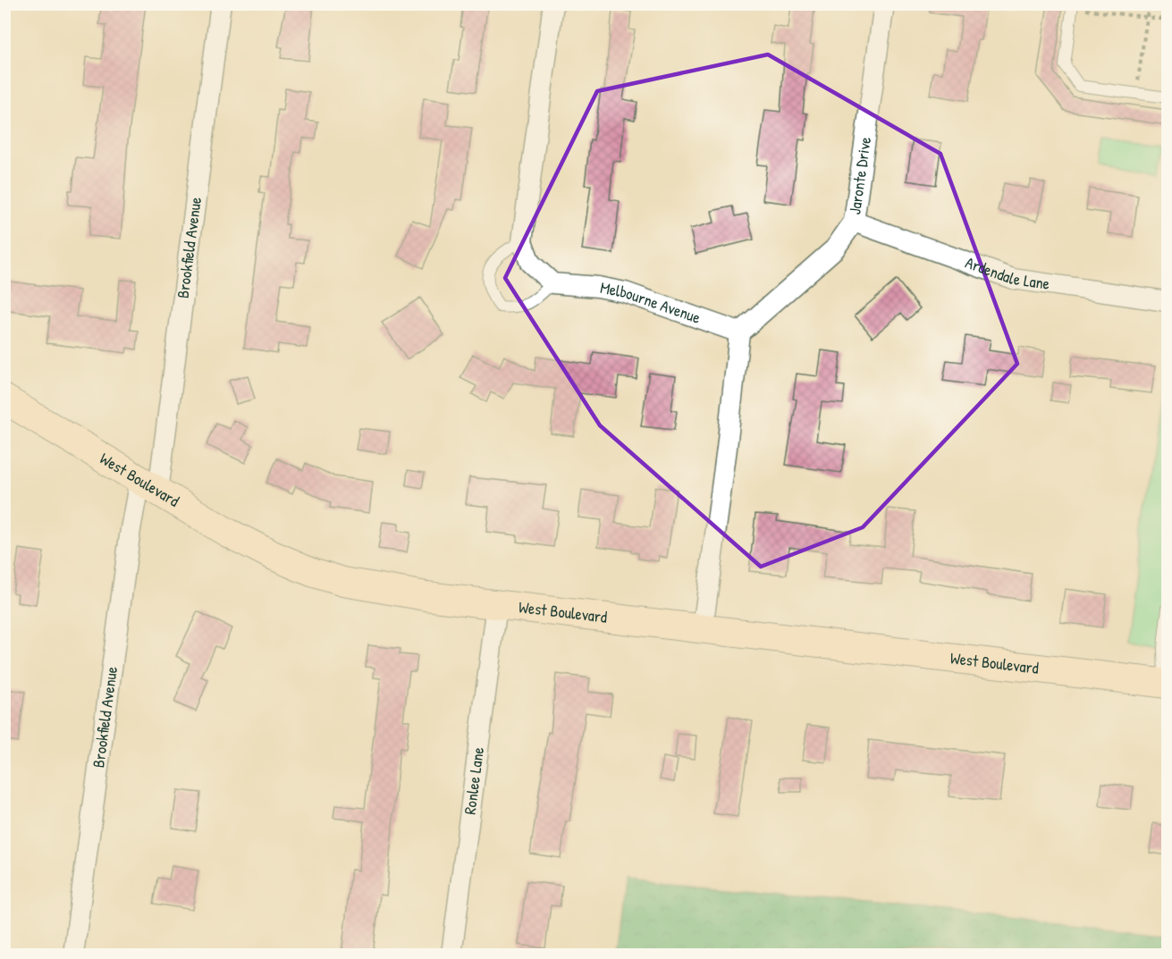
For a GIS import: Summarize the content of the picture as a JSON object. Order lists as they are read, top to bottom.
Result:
{
  "streets": {
    "street": [
      "Jaronte Drive",
      "Brookfield Avenue",
      "Ardendale Lane",
      "Melbourne Avenue",
      "West Boulevard",
      "Ronlee Lane"
    ]
  },
  "crossings": [
    ["Jaronte Drive", "Ardendale Lane"],
    ["Jaronte Drive", "Melbourne Avenue"],
    ["Brookfield Avenue", "West Boulevard"],
    ["West Boulevard", "Ronlee Lane"]
  ]
}
